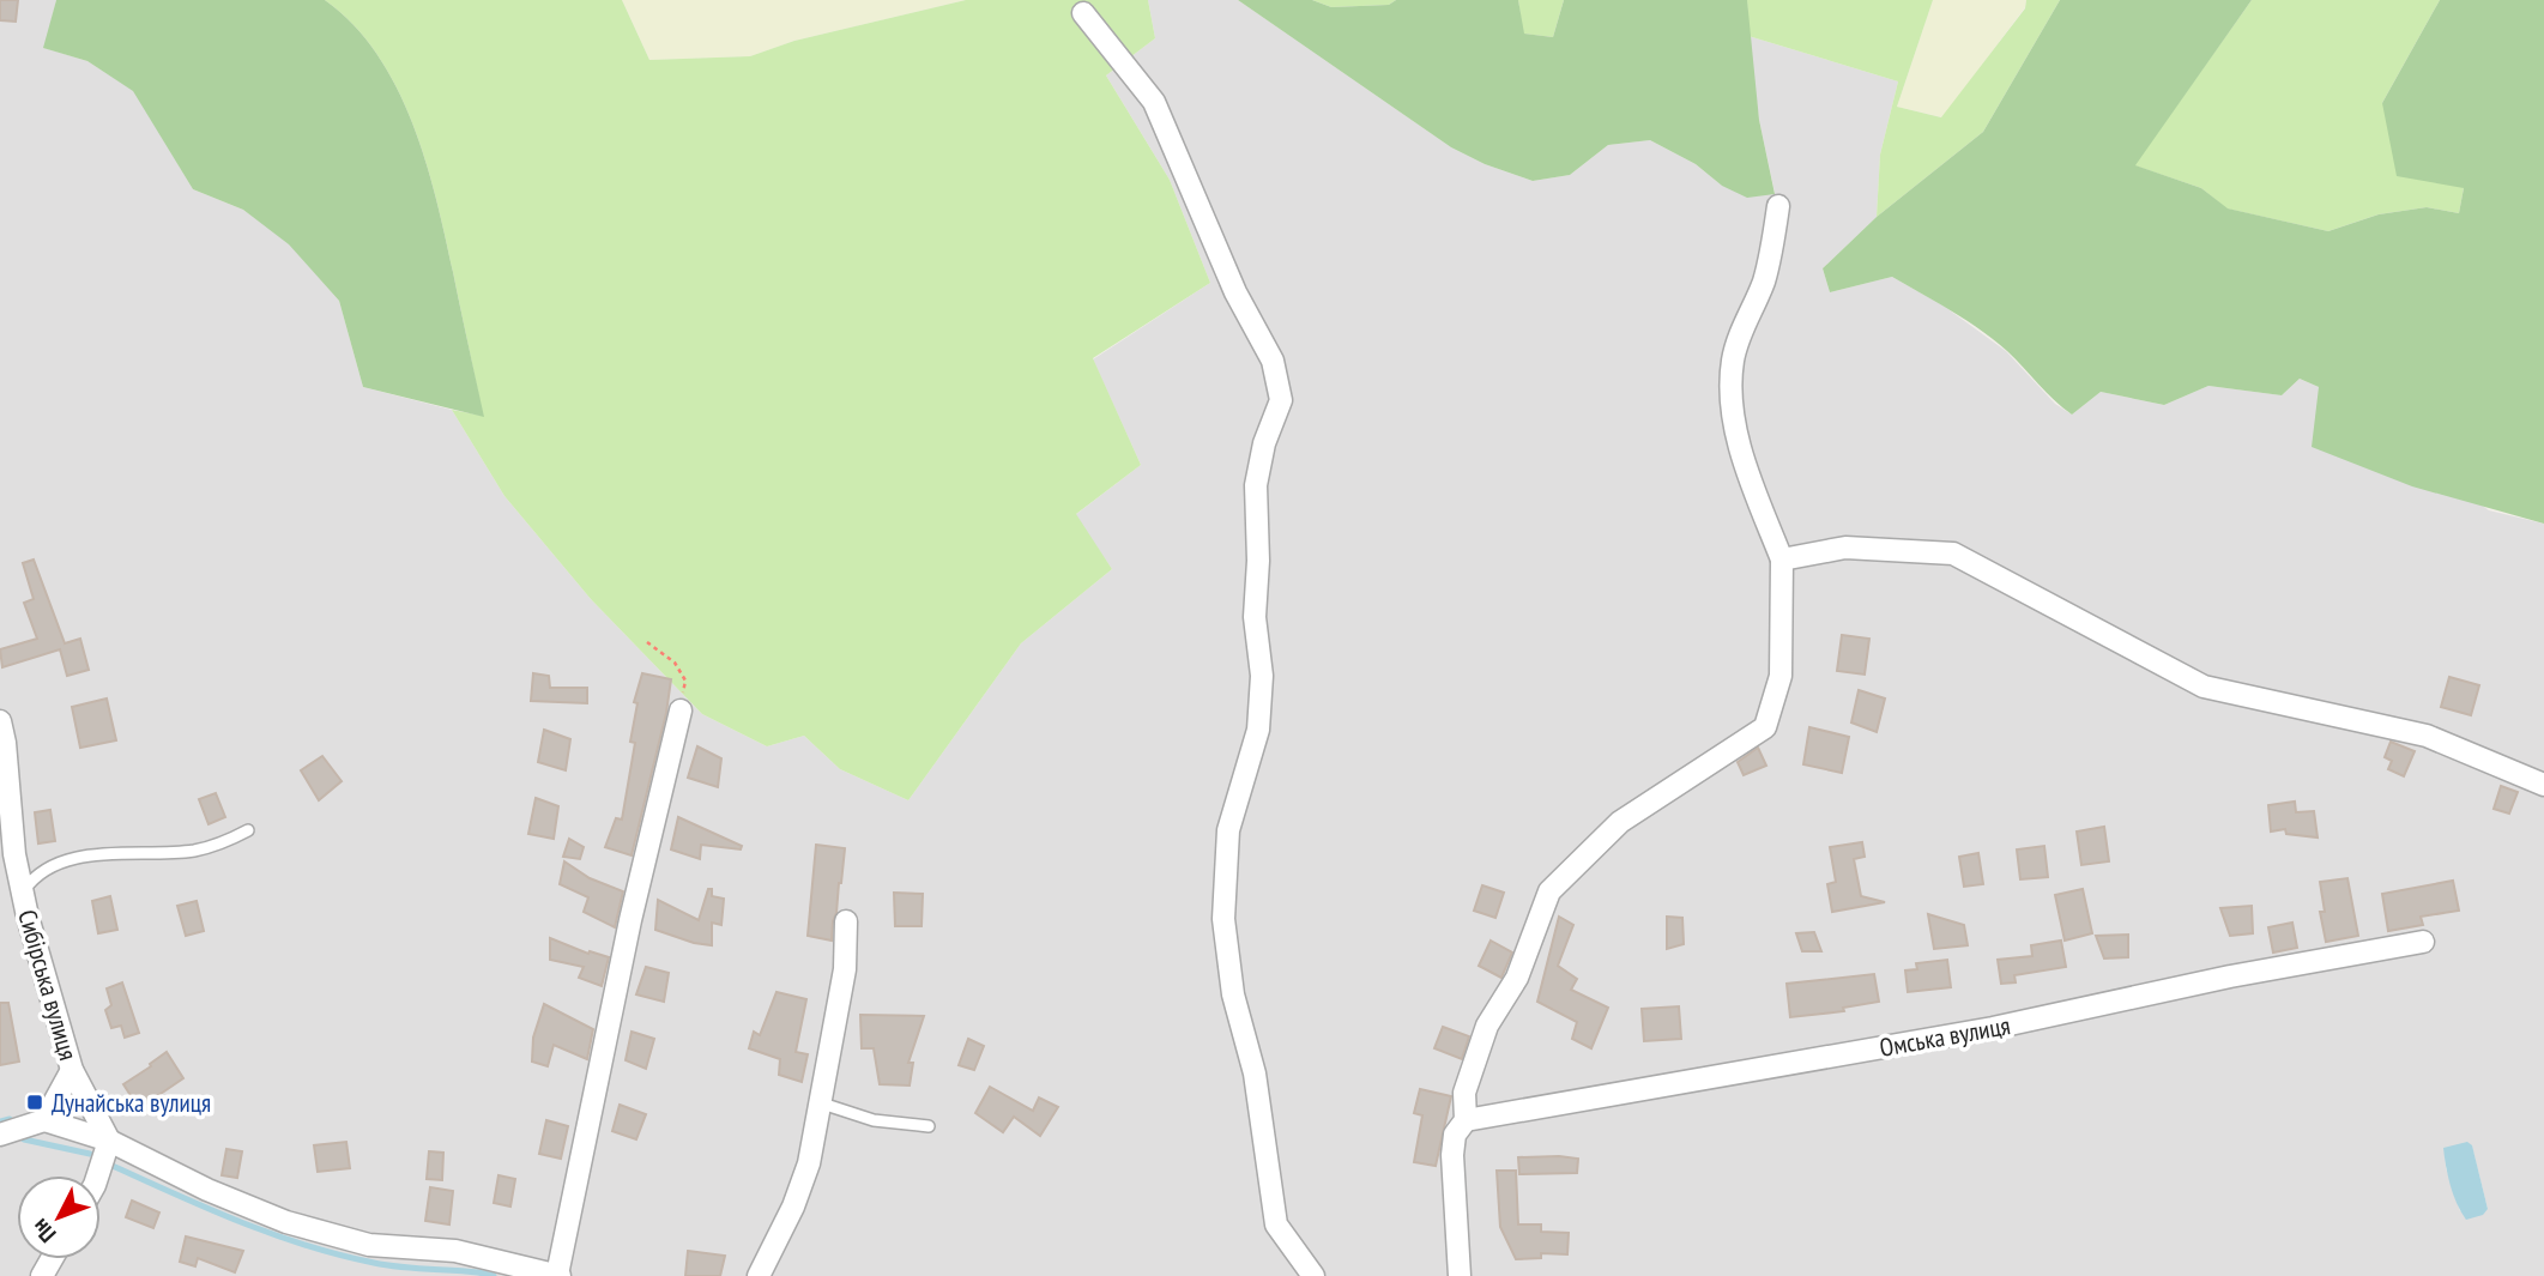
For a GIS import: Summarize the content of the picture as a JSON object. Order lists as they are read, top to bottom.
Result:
{
  "streets": {
    "street": ["Сибірська вулиця", "Омська вулиця"]
  },
  "places": {
    "transit": ["Дунайська вулиця"]
  },
  "north": "bottom left"
}
